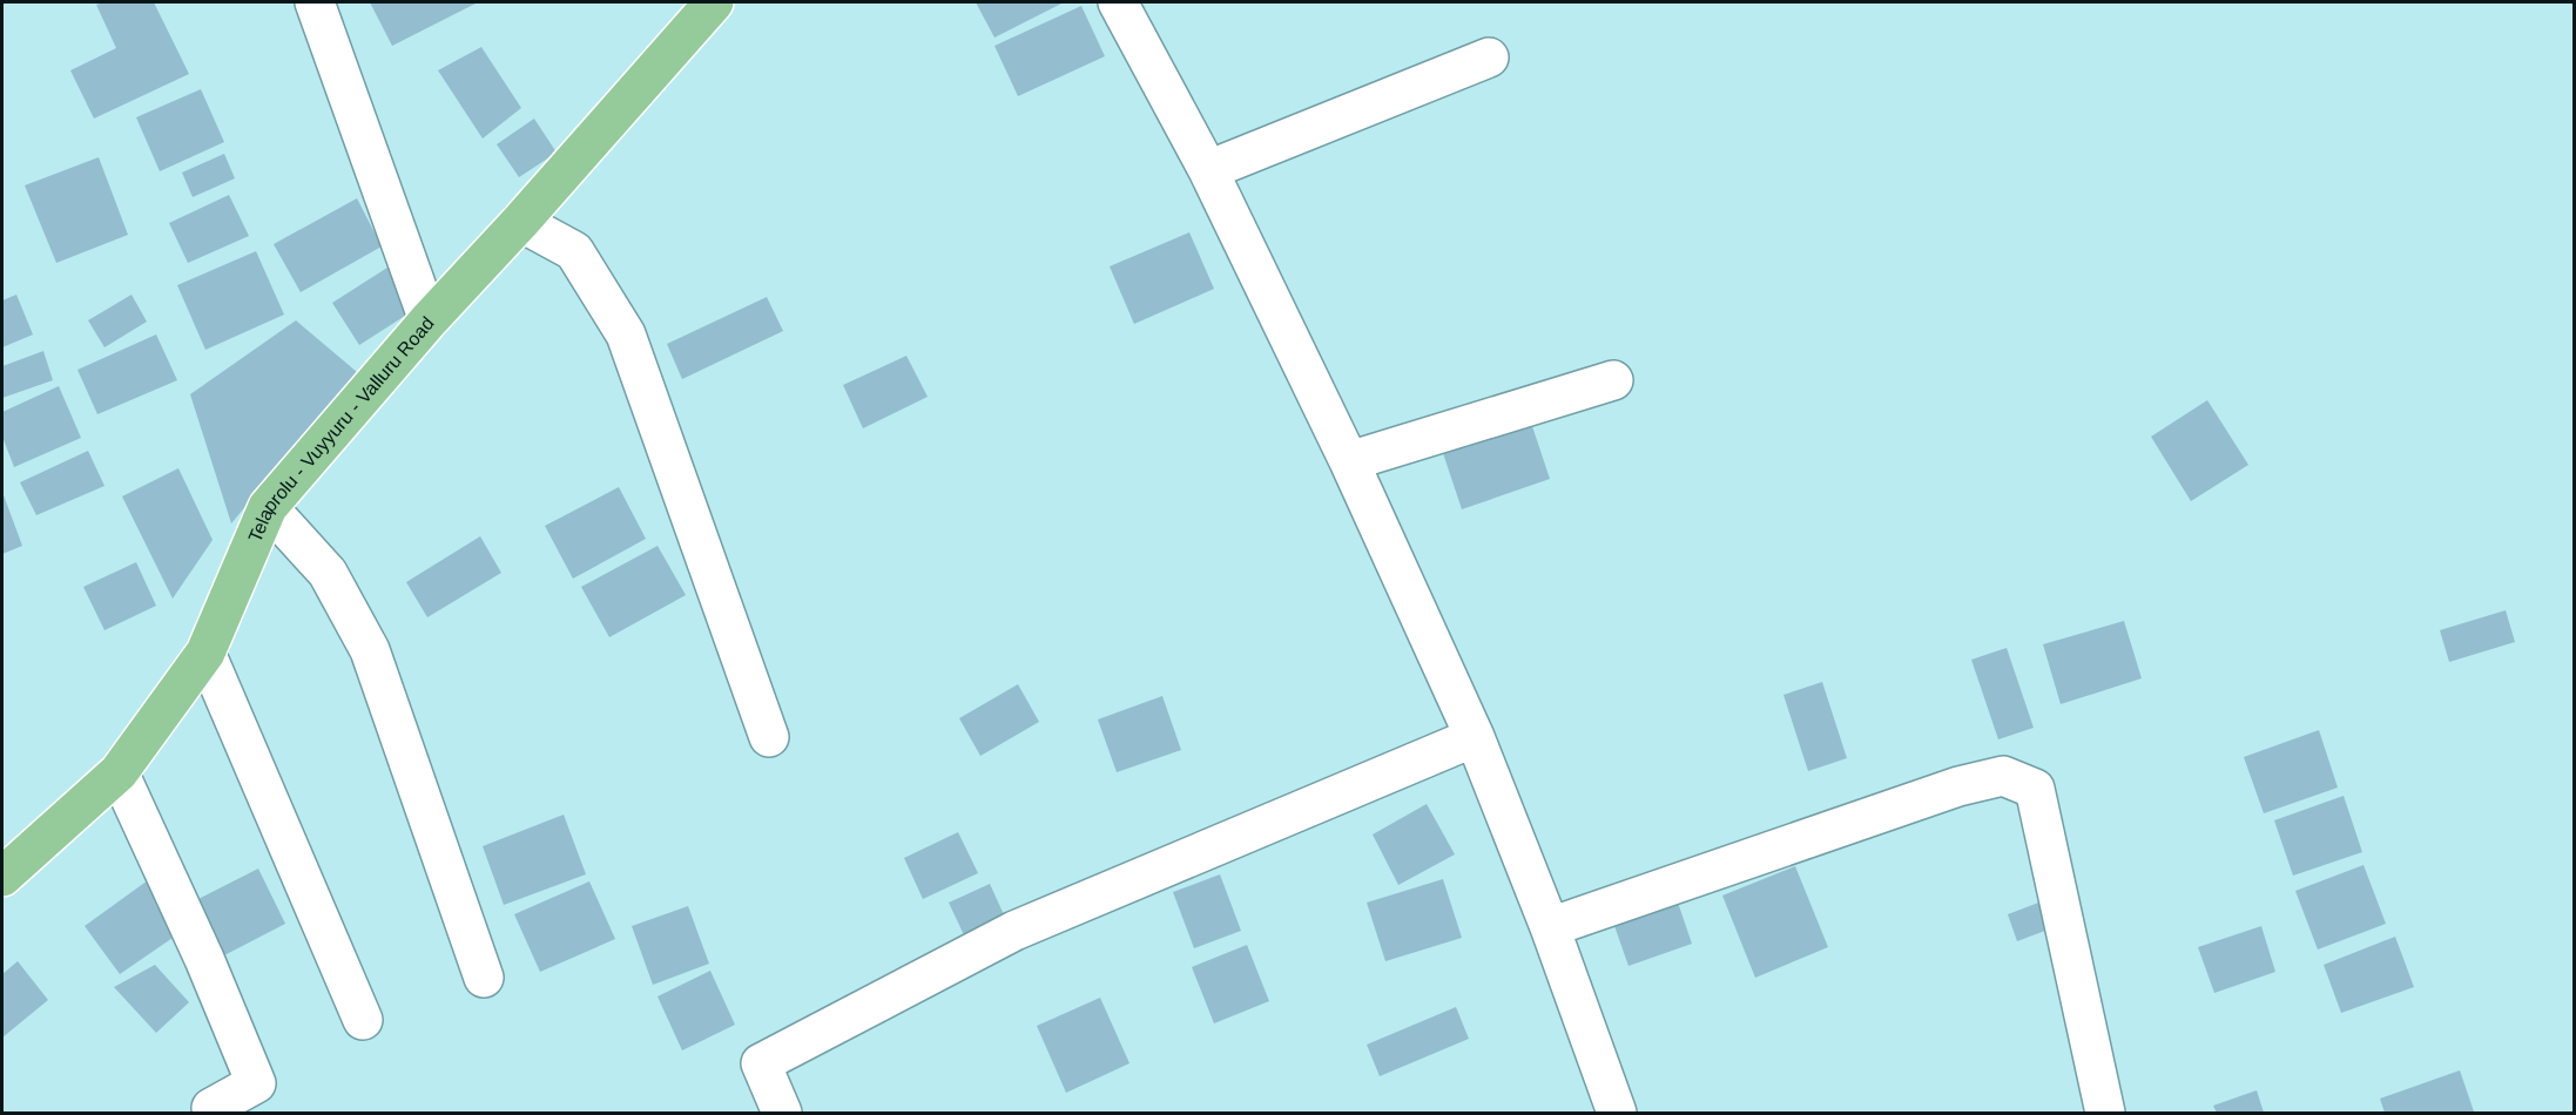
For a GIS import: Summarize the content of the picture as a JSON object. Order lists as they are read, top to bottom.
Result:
{
  "streets": {
    "main road": ["Telaprolu - Vuyyuru - Valluru Road"]
  }
}
